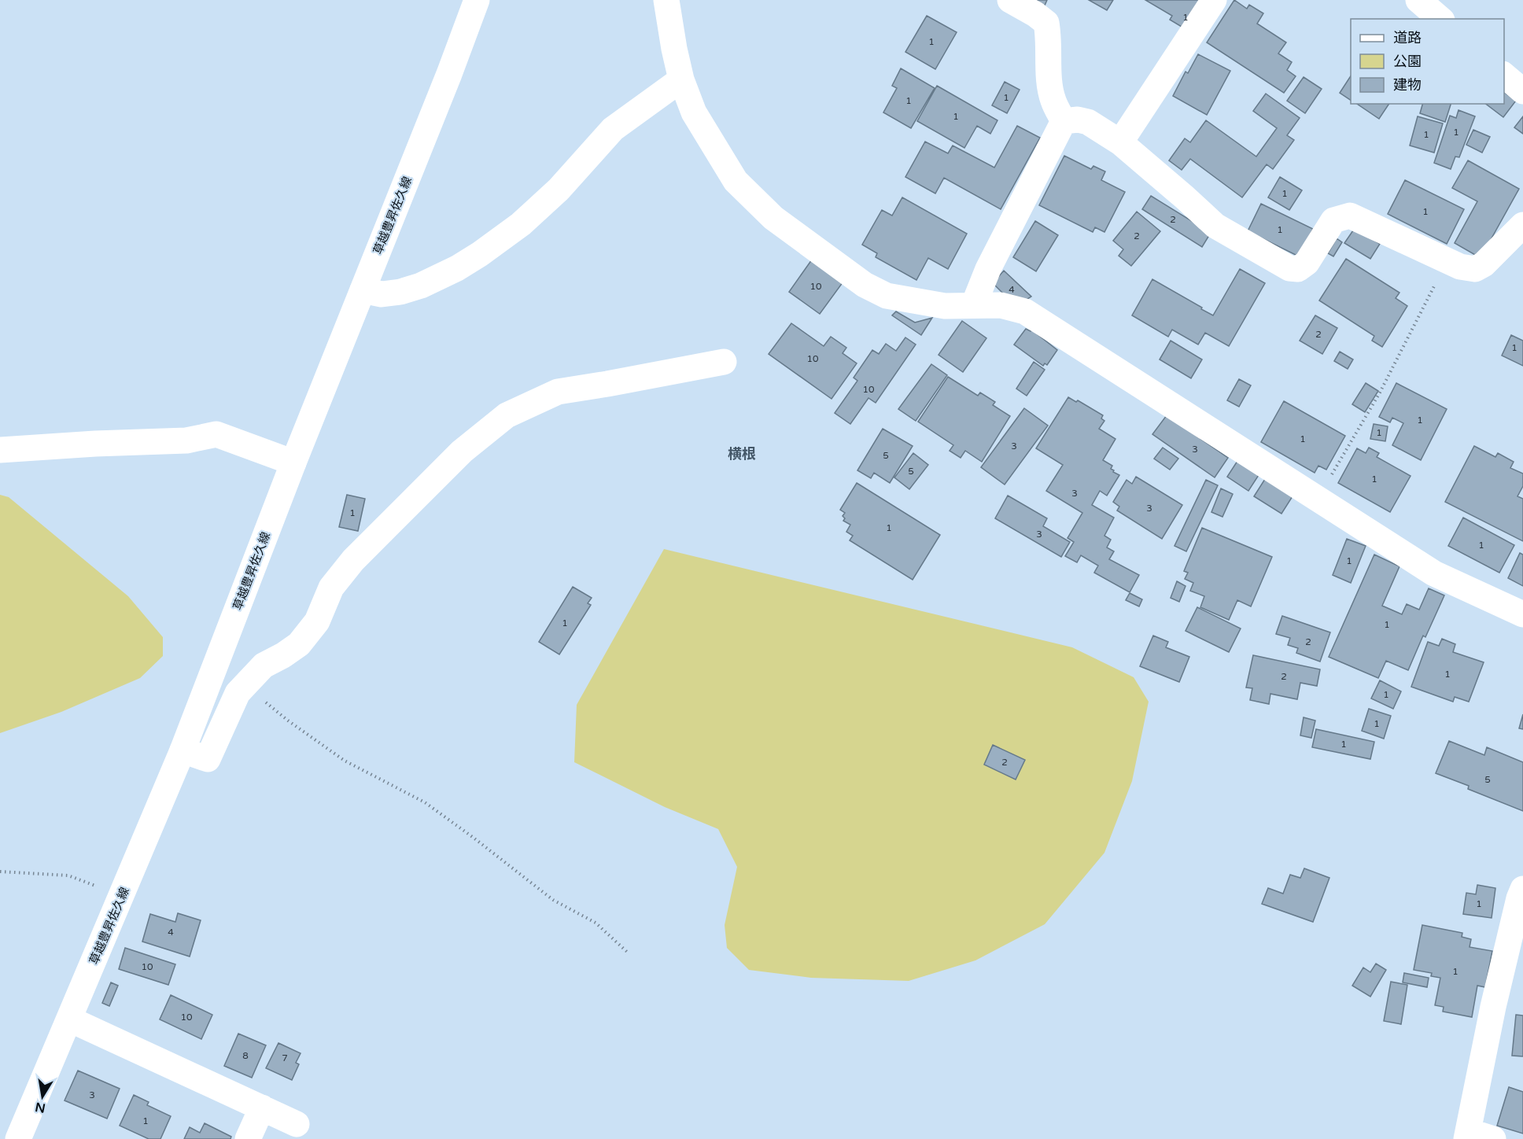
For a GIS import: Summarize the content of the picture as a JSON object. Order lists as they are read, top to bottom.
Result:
{
  "streets": {
    "street": ["草越豊昇佐久線"]
  },
  "districts": ["横根"],
  "house_numbers": [
    "1",
    "1",
    "1",
    "1",
    "1",
    "1",
    "1",
    "1",
    "1",
    "2",
    "1",
    "2",
    "10",
    "4",
    "2",
    "1",
    "10",
    "10",
    "1",
    "1",
    "1",
    "3",
    "3",
    "5",
    "5",
    "1",
    "3",
    "3",
    "1",
    "1",
    "3",
    "1",
    "1",
    "1",
    "1",
    "2",
    "1",
    "2",
    "1",
    "1",
    "1",
    "2",
    "5",
    "1",
    "4",
    "10",
    "1",
    "10",
    "8",
    "7",
    "3",
    "1"
  ],
  "legend": ["道路", "公園", "建物"],
  "north": "bottom"
}
